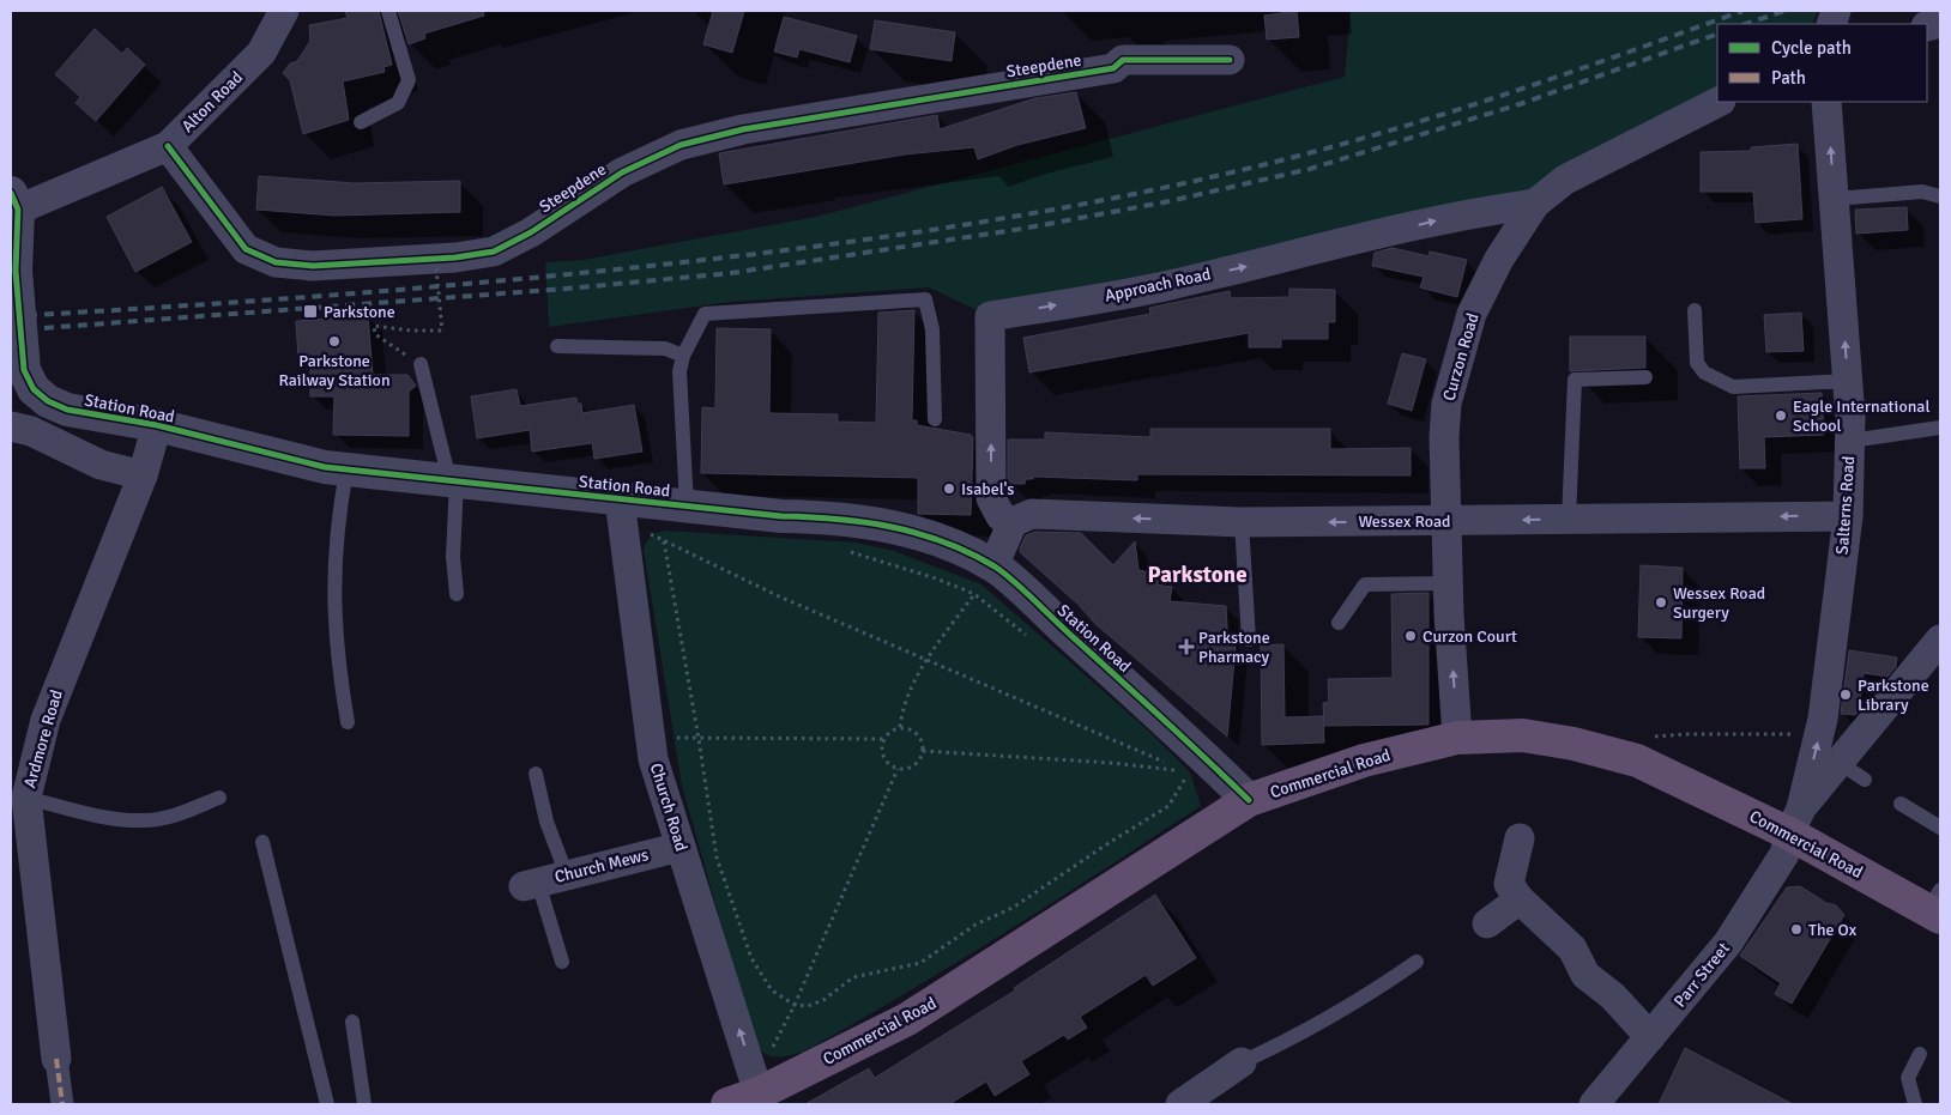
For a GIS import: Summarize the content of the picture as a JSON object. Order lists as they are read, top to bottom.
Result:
{
  "streets": {
    "highway": ["Commercial Road"],
    "street": [
      "Steepdene",
      "Alton Road",
      "Approach Road",
      "Curzon Road",
      "Station Road",
      "Salterns Road",
      "Wessex Road",
      "Ardmore Road",
      "Church Road",
      "Church Mews",
      "Parr Street"
    ]
  },
  "crossings": [
    ["Steepdene", "Alton Road"],
    ["Alton Road", "Station Road"],
    ["Approach Road", "Curzon Road"],
    ["Approach Road", "Wessex Road"],
    ["Curzon Road", "Wessex Road"],
    ["Curzon Road", "Commercial Road"],
    ["Station Road", "Ardmore Road"],
    ["Station Road", "Commercial Road"],
    ["Station Road", "Church Road"],
    ["Salterns Road", "Wessex Road"],
    ["Salterns Road", "Commercial Road"],
    ["Salterns Road", "Parr Street"],
    ["Commercial Road", "Church Road"],
    ["Commercial Road", "Parr Street"],
    ["Church Road", "Church Mews"]
  ],
  "one_way": ["Salterns Road", "Wessex Road", "Church Road"],
  "districts": ["Parkstone"],
  "places": {
    "transit": ["Parkstone"],
    "other": [
      "Parkstone Railway Station",
      "Eagle International School",
      "Isabel's",
      "Wessex Road Surgery",
      "Curzon Court",
      "Parkstone Library",
      "The Ox"
    ],
    "health": ["Parkstone Pharmacy"]
  },
  "legend": ["Cycle path", "Path"]
}
